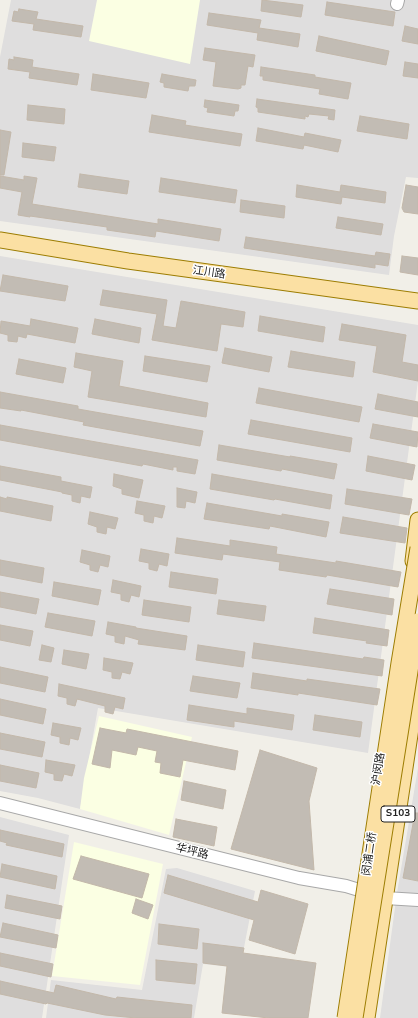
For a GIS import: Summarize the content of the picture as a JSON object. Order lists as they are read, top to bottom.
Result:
{
  "streets": {
    "main road": [
      "江川路",
      "沪闵路",
      "S103",
      "闵浦二桥"
    ],
    "street": ["华坪路"]
  },
  "crossings": [
    ["沪闵路", "华坪路"],
    ["S103", "华坪路"]
  ]
}
